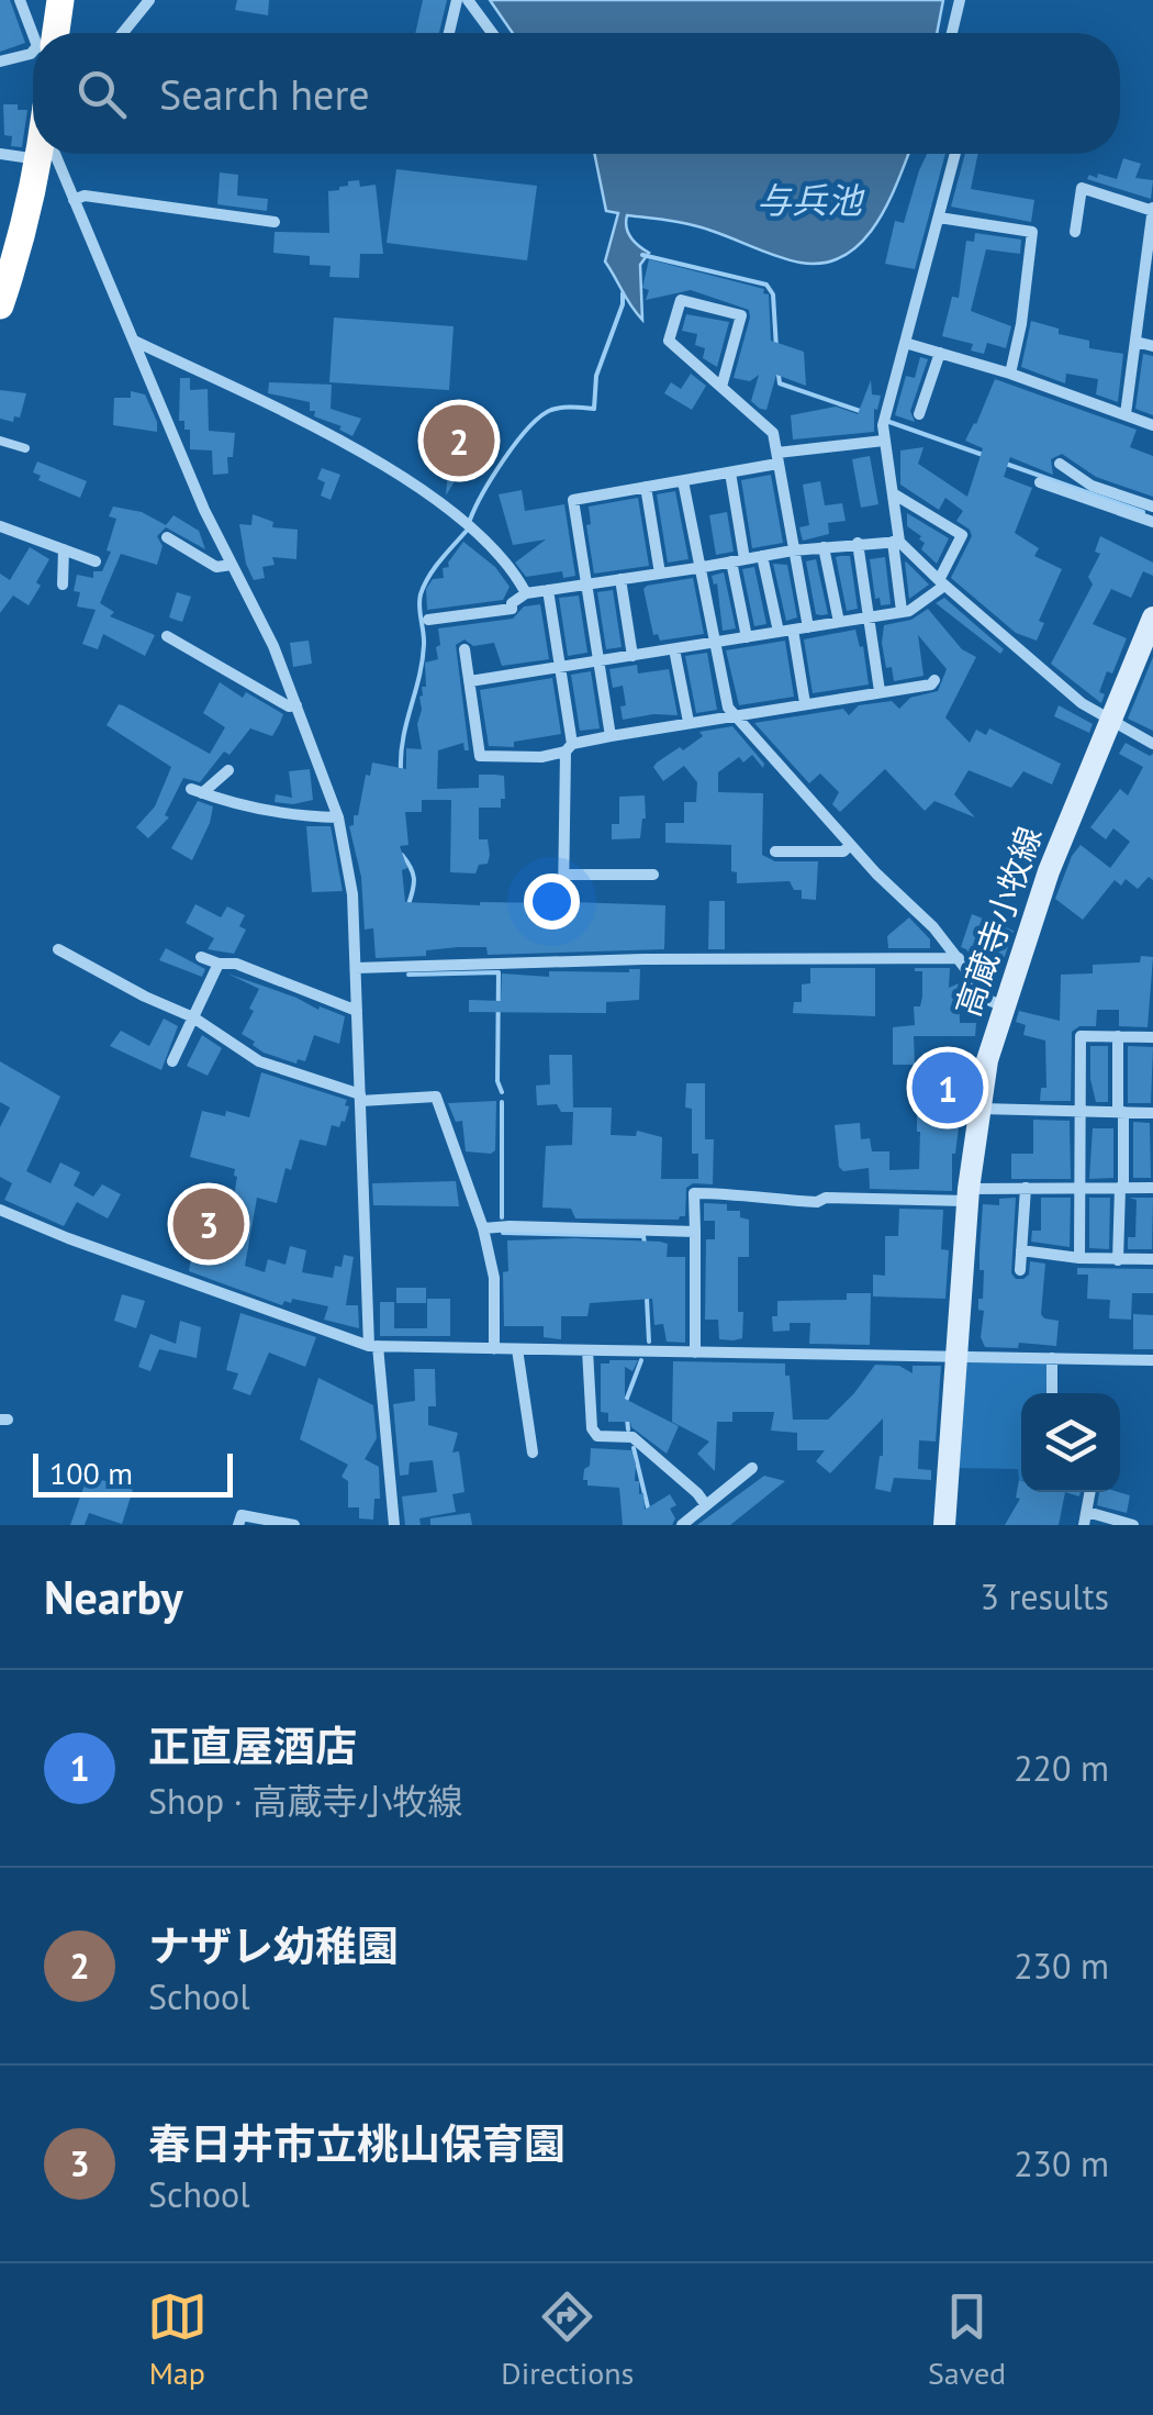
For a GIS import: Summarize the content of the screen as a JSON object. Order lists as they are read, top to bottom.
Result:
{
  "streets": {
    "main road": ["高蔵寺小牧線"]
  },
  "water": ["与兵池"],
  "scale_bar": "100 m",
  "page": {
    "search": "Search here",
    "pins": ["2", "1", "3"],
    "scale": "100 m",
    "heading": ["Nearby", "3 results"],
    "list": [
      {
        "mark": "1",
        "name": "正直屋酒店",
        "note": "Shop · 高蔵寺小牧線",
        "value": "220 m"
      },
      {
        "mark": "2",
        "name": "ナザレ幼稚園",
        "note": "School",
        "value": "230 m"
      },
      {
        "mark": "3",
        "name": "春日井市立桃山保育園",
        "note": "School",
        "value": "230 m"
      }
    ],
    "nav": ["Map", "Directions", "Saved"]
  }
}
